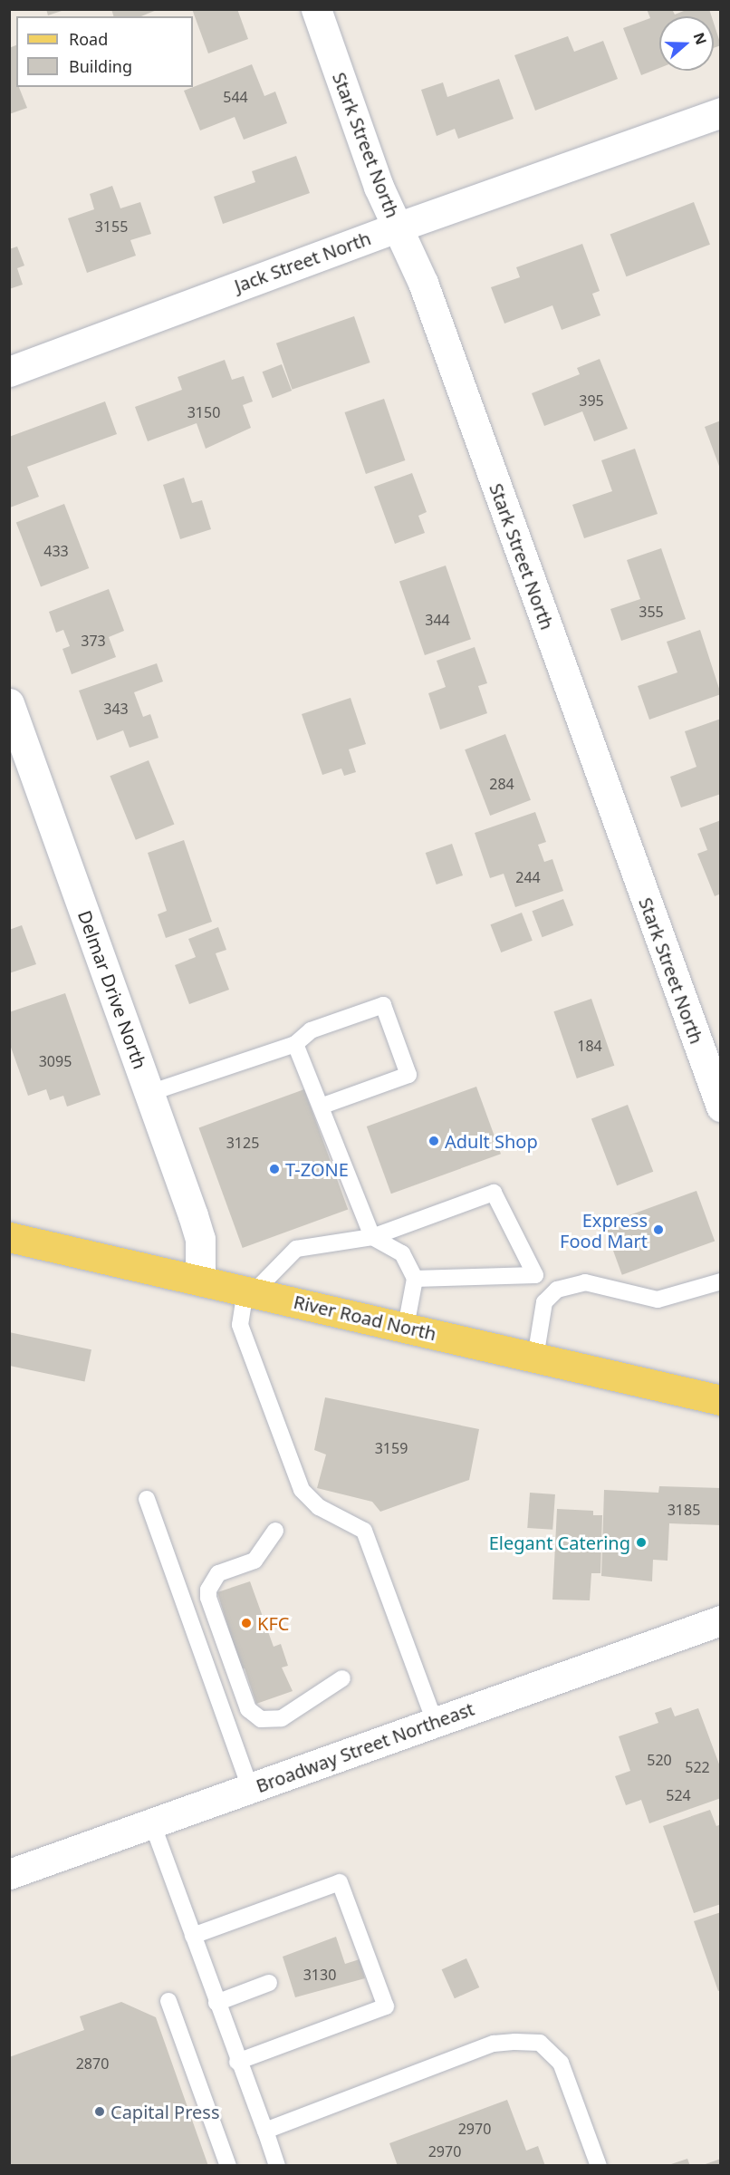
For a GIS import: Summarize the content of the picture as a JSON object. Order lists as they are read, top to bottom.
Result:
{
  "streets": {
    "main road": ["River Road North"],
    "street": [
      "Stark Street North",
      "Jack Street North",
      "Delmar Drive North",
      "Broadway Street Northeast"
    ]
  },
  "crossings": [
    ["Stark Street North", "Jack Street North"],
    ["Delmar Drive North", "River Road North"]
  ],
  "places": [
    "Adult Shop",
    "T-ZONE",
    "Express Food Mart",
    "Elegant Catering",
    "KFC",
    "Capital Press"
  ],
  "house_numbers": [
    "544",
    "3155",
    "395",
    "3150",
    "433",
    "355",
    "344",
    "373",
    "343",
    "284",
    "244",
    "184",
    "3095",
    "3125",
    "3159",
    "3185",
    "520",
    "522",
    "524",
    "3130",
    "2870",
    "2970",
    "2970"
  ],
  "legend": ["Road", "Building"],
  "north": "right"
}
